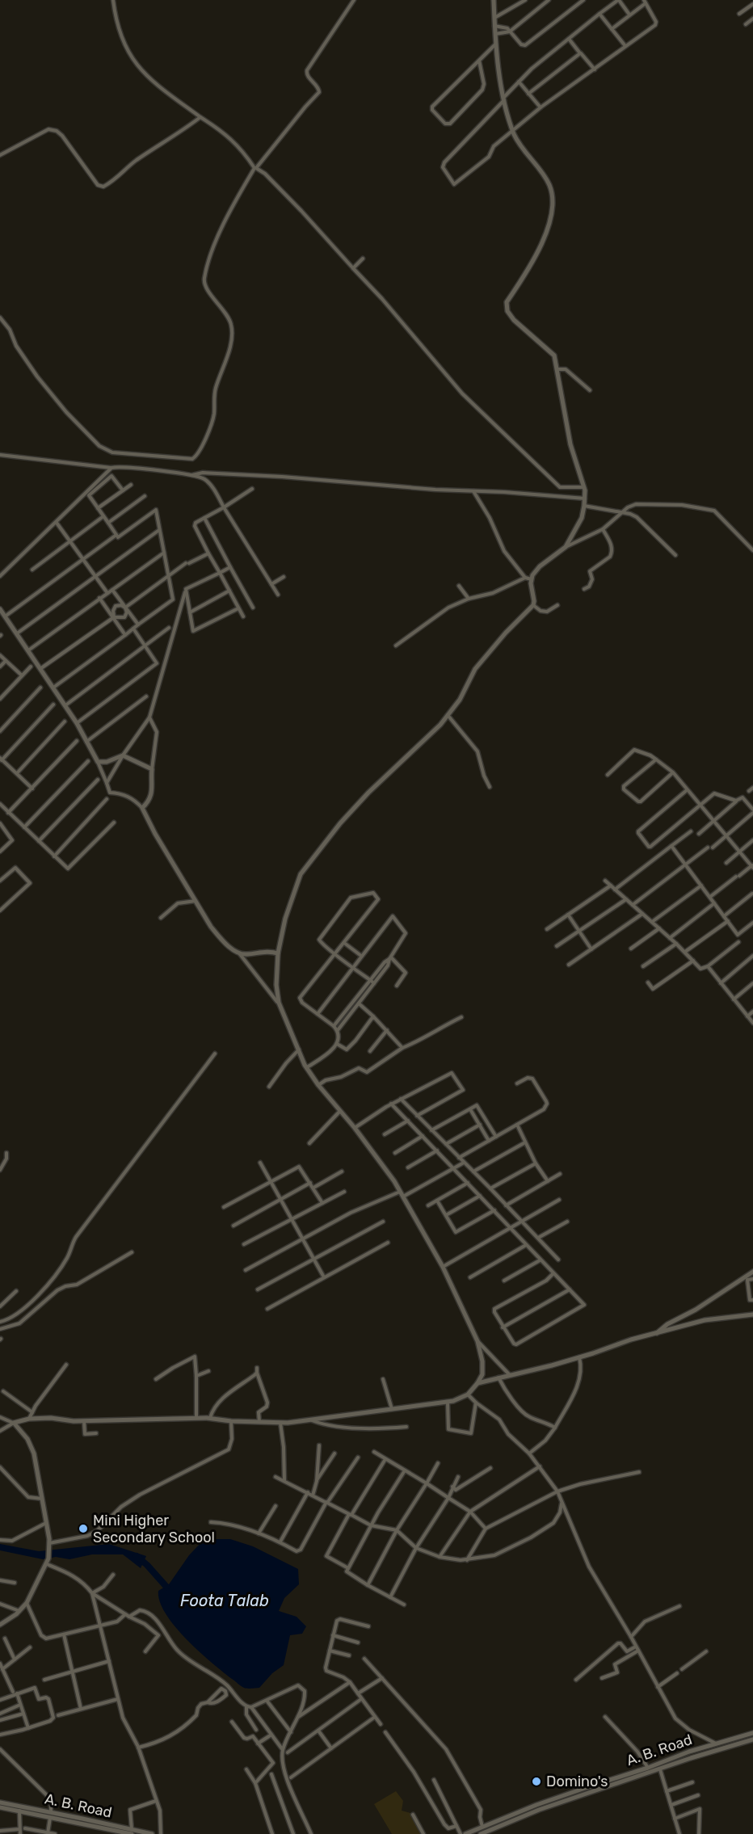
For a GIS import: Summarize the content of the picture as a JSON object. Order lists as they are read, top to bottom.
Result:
{
  "streets": {
    "main road": ["A. B. Road"]
  },
  "water": ["Foota Talab"],
  "places": ["Mini Higher Secondary School", "Domino's"]
}
